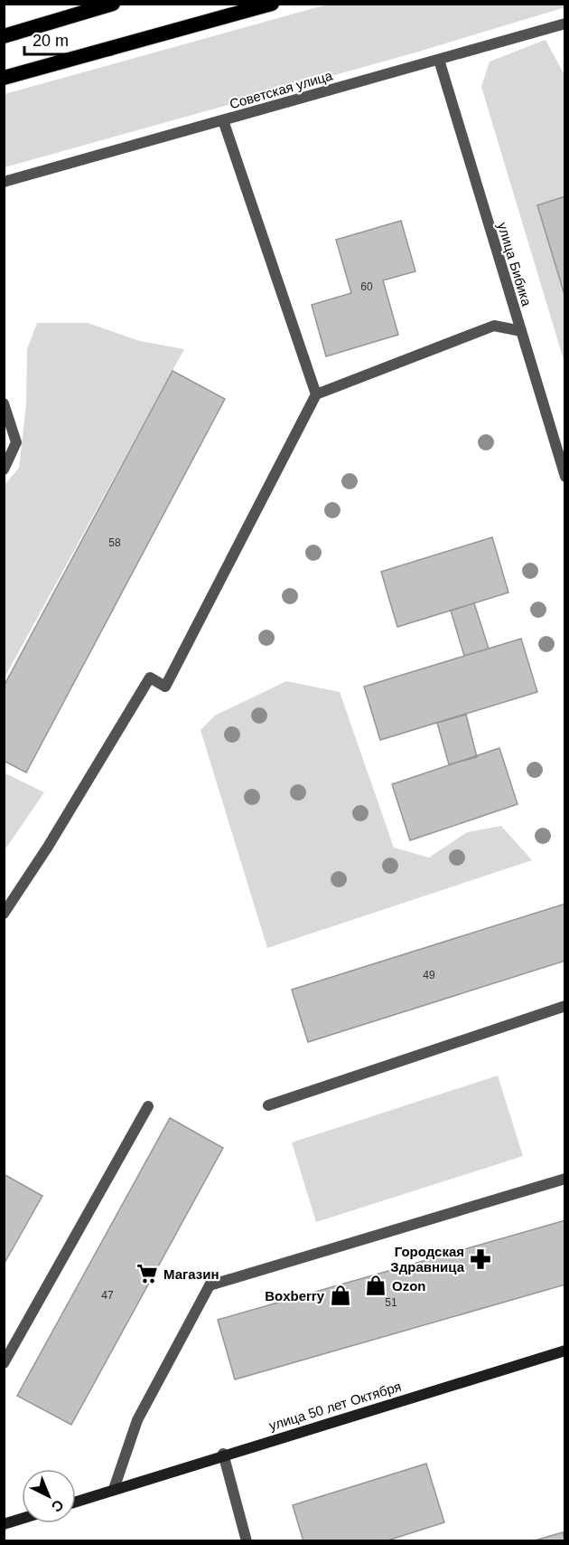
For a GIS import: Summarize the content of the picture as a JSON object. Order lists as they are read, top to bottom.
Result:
{
  "streets": {
    "main road": ["улица 50 лет Октября"],
    "street": ["Советская улица", "улица Бибика"]
  },
  "crossings": [
    ["Советская улица", "улица Бибика"]
  ],
  "places": {
    "pharmacy": ["Городская Здравница"],
    "supermarket": ["Магазин"],
    "shop": ["Ozon", "Boxberry"]
  },
  "house_numbers": [
    "60",
    "58",
    "49",
    "47",
    "51"
  ],
  "scale_bar": "20 m",
  "north": "bottom right"
}
